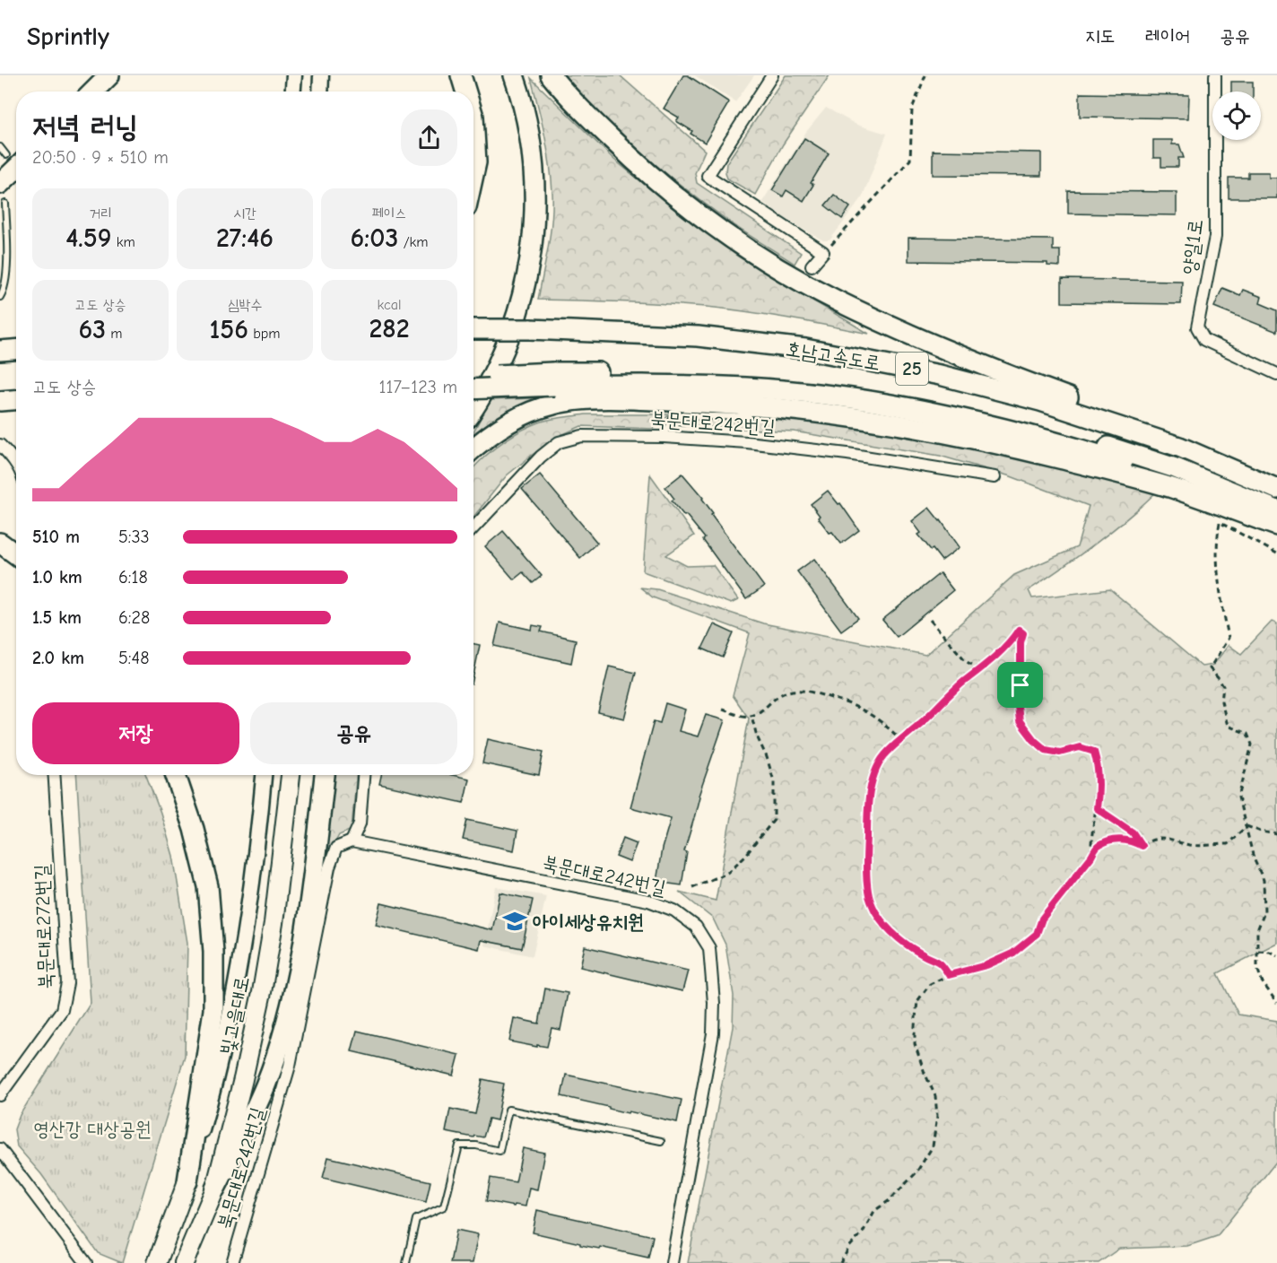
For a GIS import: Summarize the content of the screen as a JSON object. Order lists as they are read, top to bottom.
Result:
{
  "streets": {
    "highway": ["호남고속도로", "25", "빛고을대로"],
    "street": ["양일1로", "북문대로242번길", "북문대로272번길"]
  },
  "parks": ["영산강 대상공원"],
  "places": {
    "school or university": ["아이세상유치원"]
  },
  "page": {
    "header": "Sprintly",
    "nav": ["지도", "레이어", "공유"],
    "heading": ["저녁 러닝", "20:50 · 9 × 510 m"],
    "stats": [
      ["거리", "4.59 km"],
      ["시간", "27:46"],
      ["페이스", "6:03 /km"],
      ["고도 상승", "63 m"],
      ["심박수", "156 bpm"],
      ["kcal", "282"]
    ],
    "chart": ["고도 상승", "117–123 m"],
    "list": [
      {
        "name": "510 m",
        "note": "5:33"
      },
      {
        "name": "1.0 km",
        "note": "6:18"
      },
      {
        "name": "1.5 km",
        "note": "6:28"
      },
      {
        "name": "2.0 km",
        "note": "5:48"
      }
    ],
    "buttons": ["저장", "공유"]
  }
}
